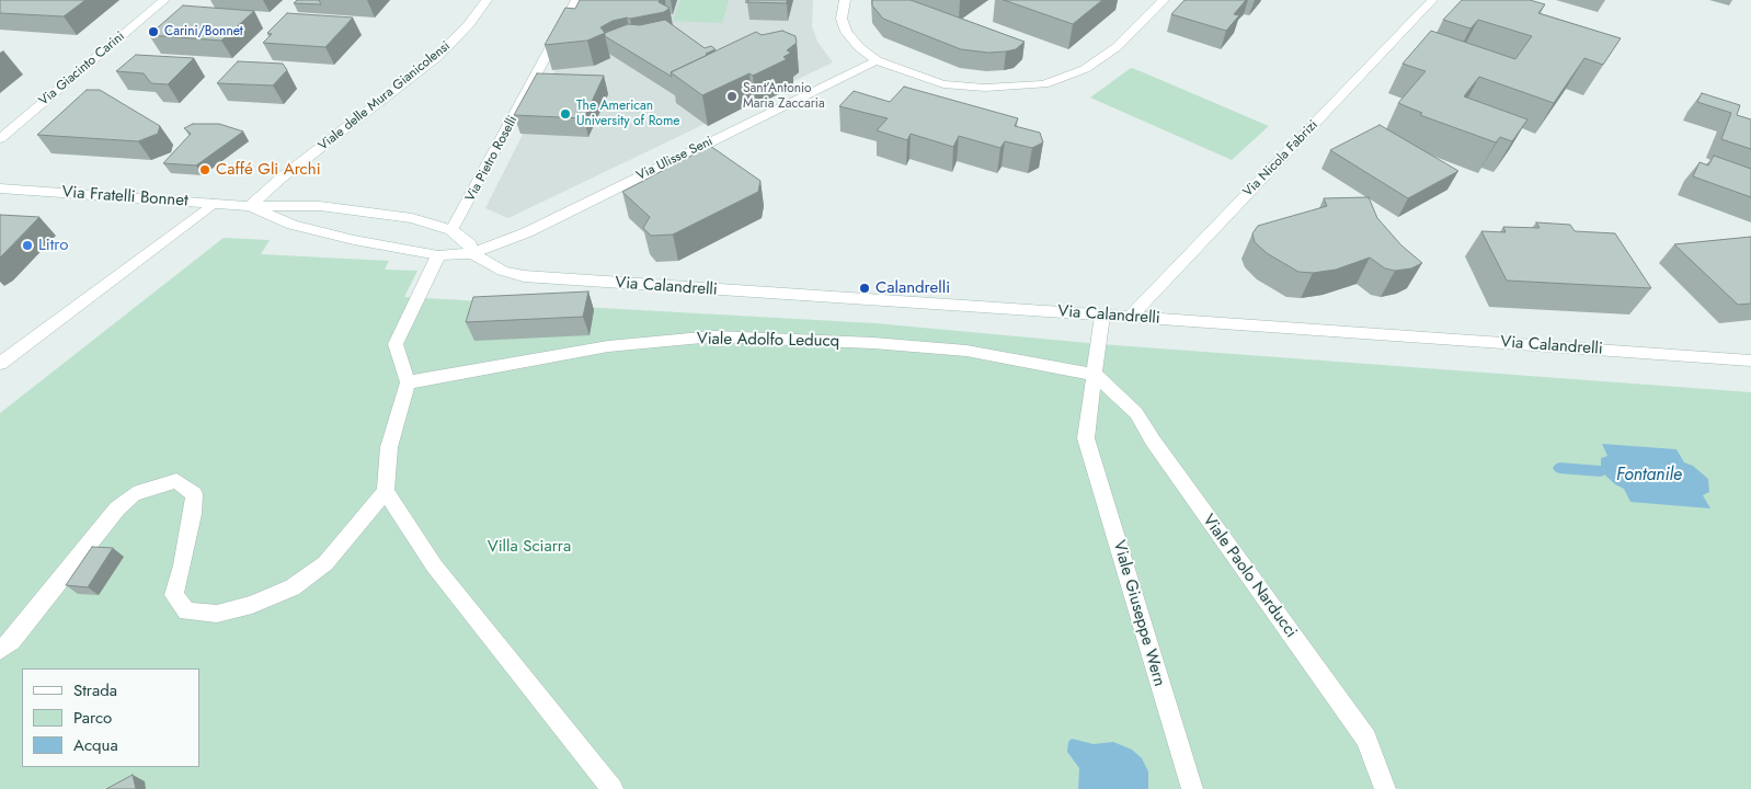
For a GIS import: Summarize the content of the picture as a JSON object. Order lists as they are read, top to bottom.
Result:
{
  "streets": {
    "street": [
      "Via Giacinto Carini",
      "Viale delle Mura Gianicolensi",
      "Via Pietro Roselli",
      "Via Ulisse Seni",
      "Via Nicola Fabrizi",
      "Via Fratelli Bonnet",
      "Via Calandrelli",
      "Viale Adolfo Leducq",
      "Viale Paolo Narducci",
      "Viale Giuseppe Wern"
    ]
  },
  "crossings": [
    ["Viale delle Mura Gianicolensi", "Via Fratelli Bonnet"],
    ["Viale delle Mura Gianicolensi", "Via Calandrelli"],
    ["Via Pietro Roselli", "Via Calandrelli"],
    ["Via Ulisse Seni", "Via Calandrelli"],
    ["Via Nicola Fabrizi", "Via Calandrelli"],
    ["Via Fratelli Bonnet", "Via Calandrelli"],
    ["Viale Adolfo Leducq", "Viale Paolo Narducci"],
    ["Viale Adolfo Leducq", "Viale Giuseppe Wern"],
    ["Viale Paolo Narducci", "Viale Giuseppe Wern"]
  ],
  "water": ["Fontanile"],
  "parks": ["Villa Sciarra"],
  "places": [
    "Carini/Bonnet",
    "Sant’Antonio Maria Zaccaria",
    "The American University of Rome",
    "Caffé Gli Archi",
    "Litro",
    "Calandrelli"
  ],
  "legend": ["Strada", "Parco", "Acqua"]
}
